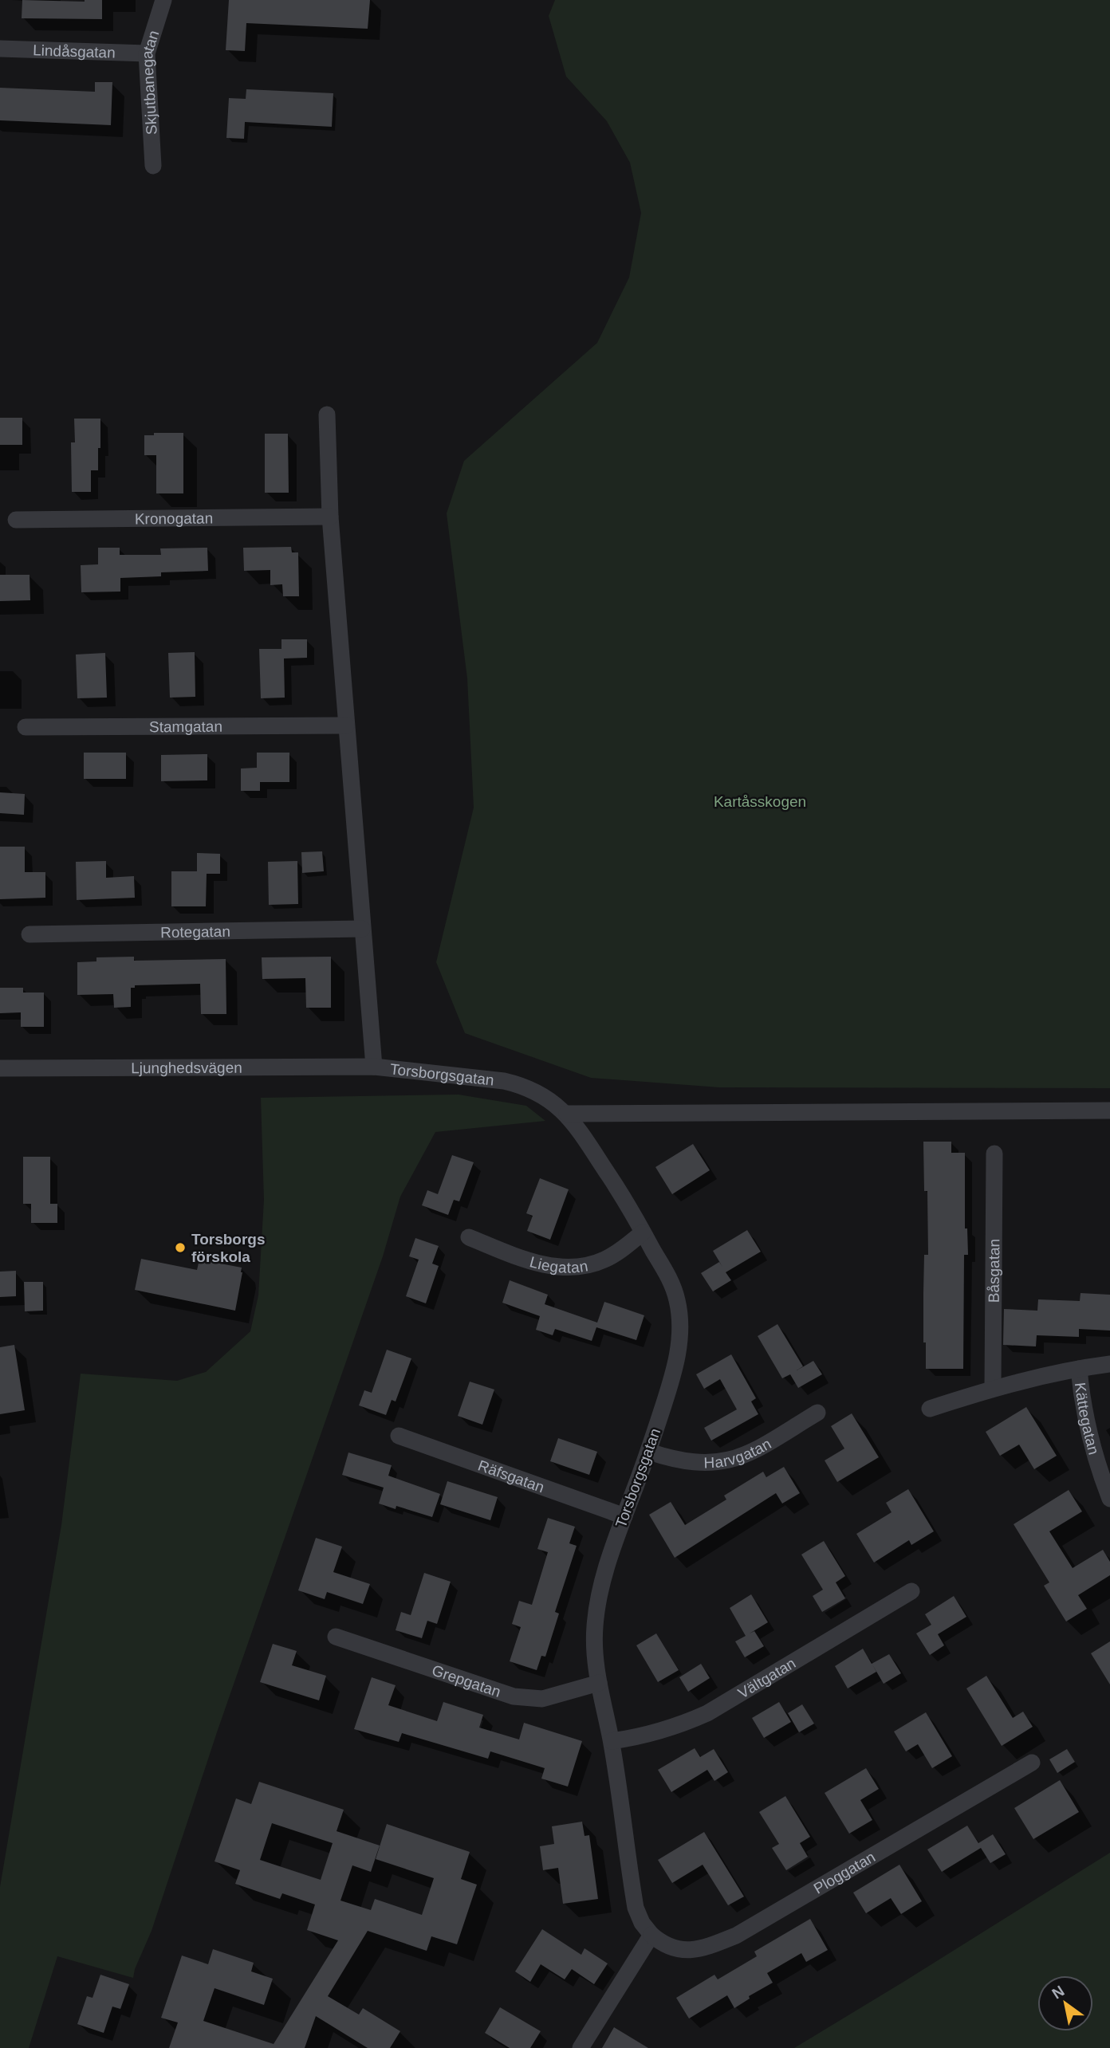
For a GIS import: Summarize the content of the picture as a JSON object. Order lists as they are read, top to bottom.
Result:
{
  "streets": {
    "street": [
      "Lindåsgatan",
      "Skjutbanegatan",
      "Kronogatan",
      "Stamgatan",
      "Rotegatan",
      "Ljunghedsvägen",
      "Torsborgsgatan",
      "Liegatan",
      "Båsgatan",
      "Kättegatan",
      "Harvgatan",
      "Räfsgatan",
      "Vältgatan",
      "Grepgatan",
      "Ploggatan"
    ]
  },
  "crossings": [
    ["Lindåsgatan", "Skjutbanegatan"],
    ["Ljunghedsvägen", "Torsborgsgatan"],
    ["Torsborgsgatan", "Liegatan"],
    ["Torsborgsgatan", "Harvgatan"],
    ["Torsborgsgatan", "Räfsgatan"],
    ["Torsborgsgatan", "Vältgatan"],
    ["Torsborgsgatan", "Grepgatan"],
    ["Torsborgsgatan", "Ploggatan"]
  ],
  "parks": ["Kartåsskogen"],
  "places": ["Torsborgs förskola"],
  "north": "top left"
}
